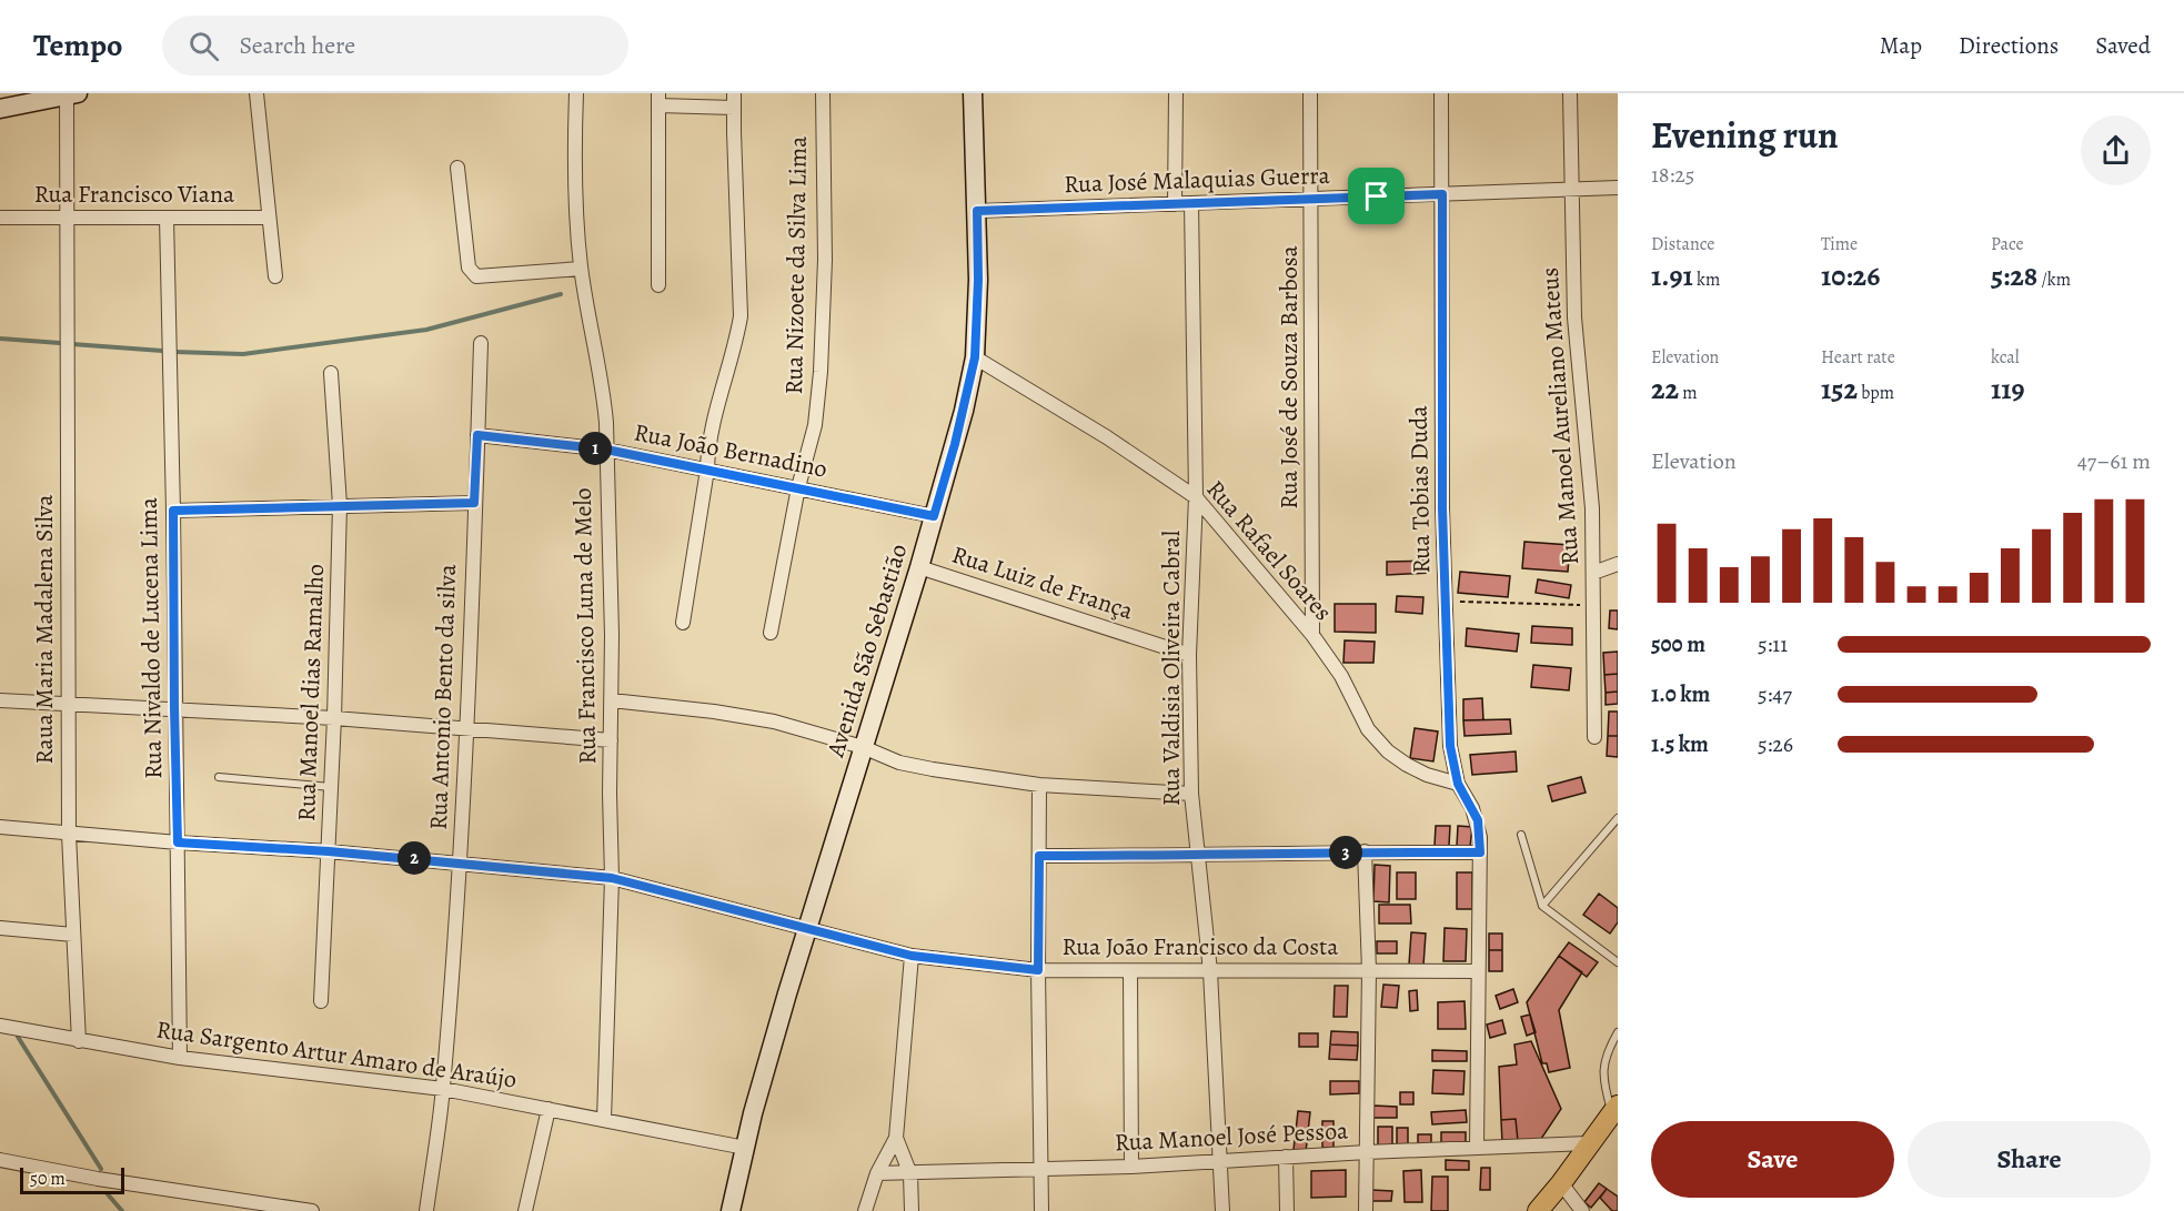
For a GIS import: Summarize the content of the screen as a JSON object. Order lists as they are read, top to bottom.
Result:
{
  "streets": {
    "main road": ["Avenida São Sebastião"],
    "street": [
      "Rua José Malaquias Guerra",
      "Rua Francisco Viana",
      "Rua Nizoete da Silva Lima",
      "Rua José de Souza Barbosa",
      "Rua Manoel Aureliano Mateus",
      "Rua João Bernadino",
      "Rua Tobias Duda",
      "Rua Rafael Soares",
      "Rua Luiz de França",
      "Rua Francisco Luna de Melo",
      "Raua Maria Madalena Silva",
      "Rua Nivaldo de Lucena Lima",
      "Rua Valdisia Oliveira Cabral",
      "Rua Manoel dias Ramalho",
      "Rua Antonio Bento da silva",
      "Rua João Francisco da Costa",
      "Rua Sargento Artur Amaro de Araújo",
      "Rua Manoel José Pessoa"
    ]
  },
  "crossings": [
    ["Rua José Malaquias Guerra", "Rua José de Souza Barbosa"],
    ["Rua José Malaquias Guerra", "Rua Manoel Aureliano Mateus"],
    ["Rua José Malaquias Guerra", "Rua Tobias Duda"],
    ["Rua José Malaquias Guerra", "Avenida São Sebastião"],
    ["Rua José Malaquias Guerra", "Rua Valdisia Oliveira Cabral"],
    ["Rua Francisco Viana", "Raua Maria Madalena Silva"],
    ["Rua Francisco Viana", "Rua Nivaldo de Lucena Lima"],
    ["Rua Nizoete da Silva Lima", "Rua João Bernadino"],
    ["Rua José de Souza Barbosa", "Rua Rafael Soares"],
    ["Rua João Bernadino", "Rua Francisco Luna de Melo"],
    ["Rua João Bernadino", "Avenida São Sebastião"],
    ["Rua João Bernadino", "Rua Antonio Bento da silva"],
    ["Rua Tobias Duda", "Rua Rafael Soares"],
    ["Rua Tobias Duda", "Rua João Francisco da Costa"],
    ["Rua Tobias Duda", "Rua Manoel José Pessoa"],
    ["Rua Rafael Soares", "Avenida São Sebastião"],
    ["Rua Rafael Soares", "Rua Valdisia Oliveira Cabral"],
    ["Rua Luiz de França", "Avenida São Sebastião"],
    ["Rua Luiz de França", "Rua Valdisia Oliveira Cabral"],
    ["Rua Francisco Luna de Melo", "Rua João Francisco da Costa"],
    ["Rua Francisco Luna de Melo", "Rua Sargento Artur Amaro de Araújo"],
    ["Raua Maria Madalena Silva", "Rua João Francisco da Costa"],
    ["Raua Maria Madalena Silva", "Rua Sargento Artur Amaro de Araújo"],
    ["Rua Nivaldo de Lucena Lima", "Rua João Francisco da Costa"],
    ["Rua Nivaldo de Lucena Lima", "Rua Sargento Artur Amaro de Araújo"],
    ["Avenida São Sebastião", "Rua João Francisco da Costa"],
    ["Avenida São Sebastião", "Rua Sargento Artur Amaro de Araújo"],
    ["Rua Valdisia Oliveira Cabral", "Rua João Francisco da Costa"],
    ["Rua Valdisia Oliveira Cabral", "Rua Manoel José Pessoa"],
    ["Rua Manoel dias Ramalho", "Rua João Francisco da Costa"],
    ["Rua Antonio Bento da silva", "Rua João Francisco da Costa"],
    ["Rua Antonio Bento da silva", "Rua Sargento Artur Amaro de Araújo"]
  ],
  "scale_bar": "50 m",
  "page": {
    "header": "Tempo",
    "search": "Search here",
    "nav": ["Map", "Directions", "Saved"],
    "heading": ["Evening run", "18:25"],
    "stats": [
      ["Distance", "1.91 km"],
      ["Time", "10:26"],
      ["Pace", "5:28 /km"],
      ["Elevation", "22 m"],
      ["Heart rate", "152 bpm"],
      ["kcal", "119"]
    ],
    "pins": ["1", "3", "2"],
    "chart": ["Elevation", "47–61 m"],
    "list": [
      {
        "name": "500 m",
        "note": "5:11"
      },
      {
        "name": "1.0 km",
        "note": "5:47"
      },
      {
        "name": "1.5 km",
        "note": "5:26"
      }
    ],
    "buttons": ["Save", "Share"],
    "scale": "50 m"
  }
}
